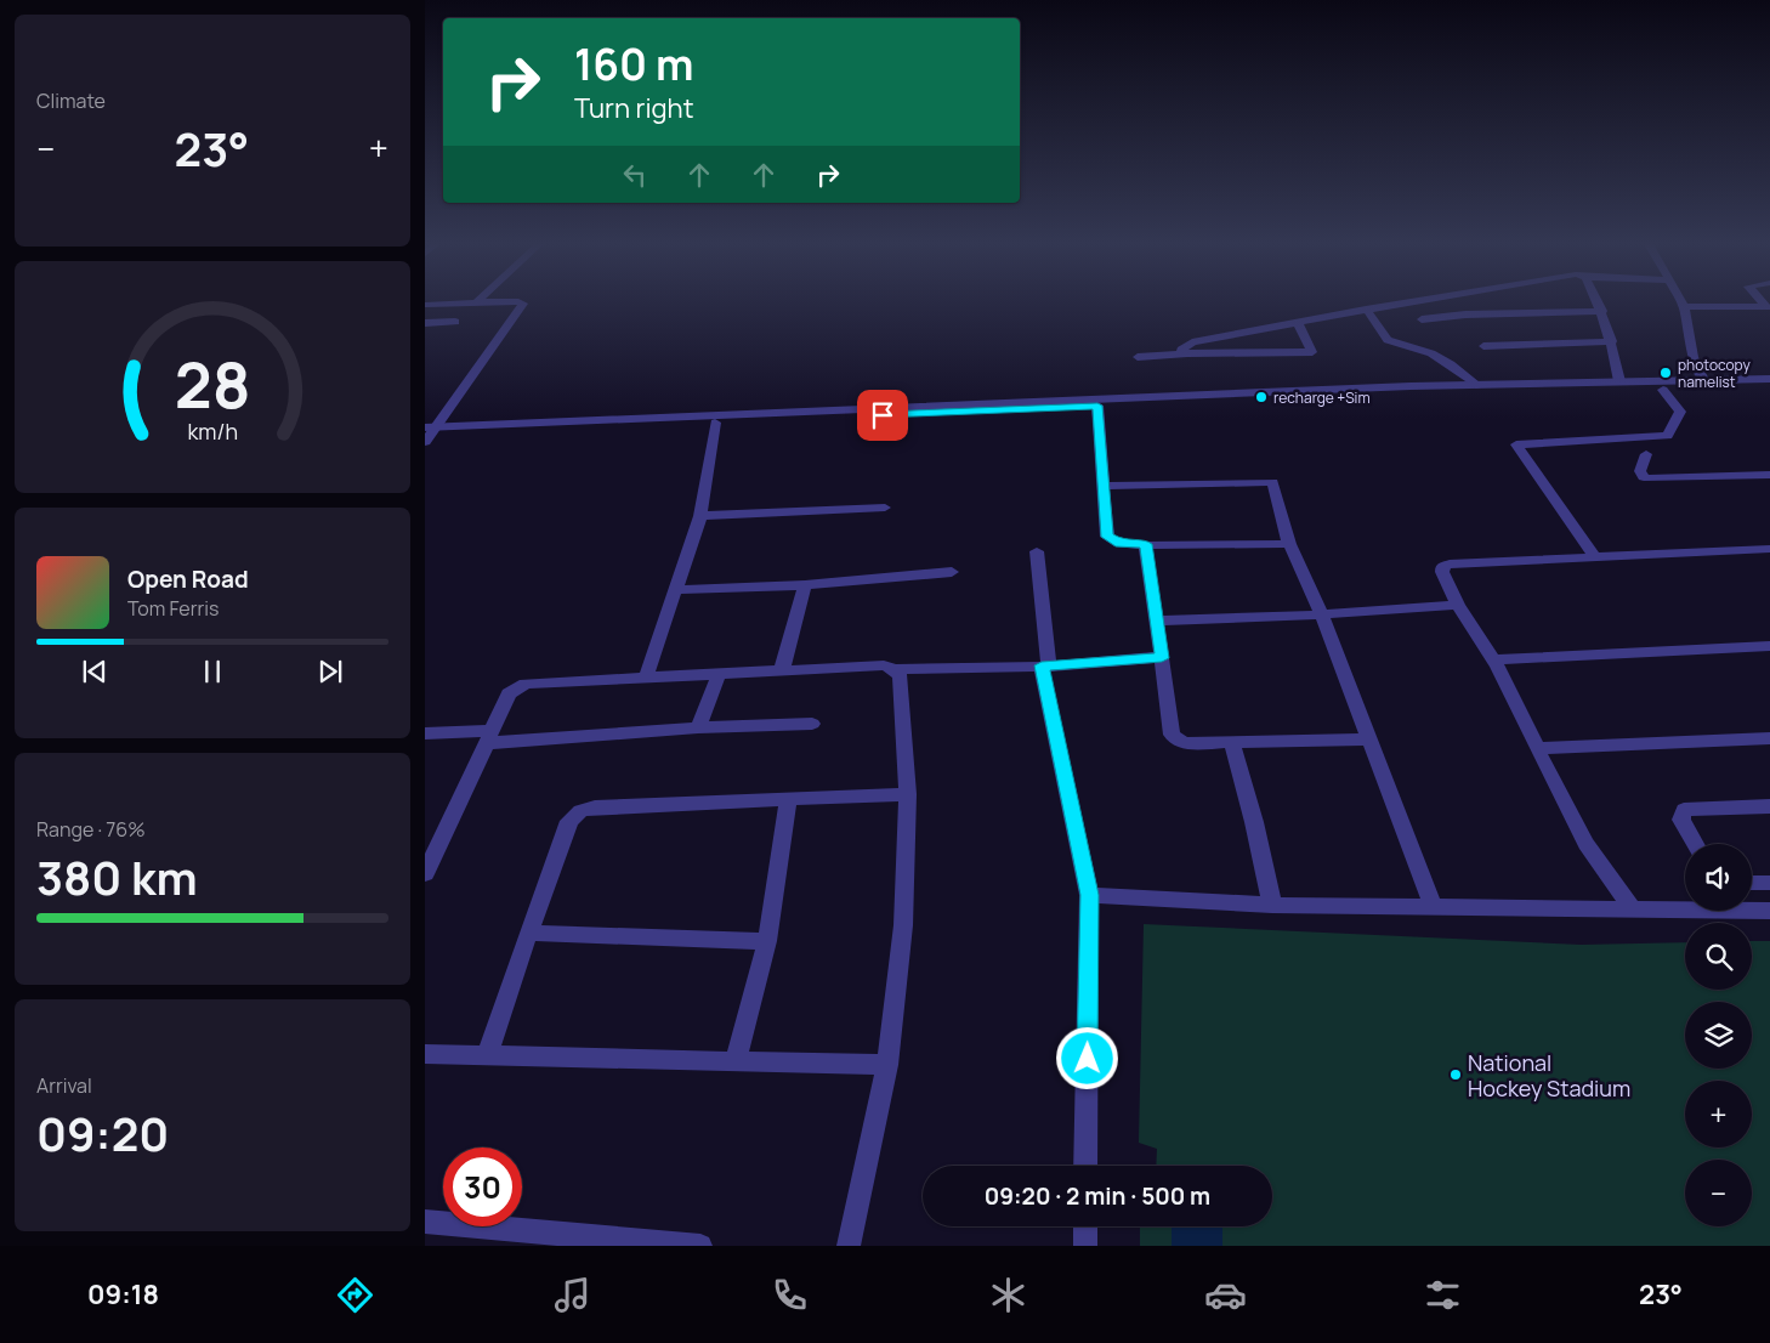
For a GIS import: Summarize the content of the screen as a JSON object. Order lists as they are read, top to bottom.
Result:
{
  "places": ["photocopy namelist", "recharge +Sim", "National Hockey Stadium"],
  "page": {
    "tile": [
      "Climate",
      ["Range · 76%", "380 km"],
      ["Arrival", "09:20"]
    ],
    "turn": ["160 m", "Turn right"],
    "heat": ["−", "23°", "+"],
    "song": ["Open Road", "Tom Ferris"],
    "map_buttons": ["+", "−"],
    "limit": "30",
    "trip": "09:20 · 2 min · 500 m",
    "tabs": ["09:18", "23°"],
    "gauge": ["28", "km/h"]
  }
}
